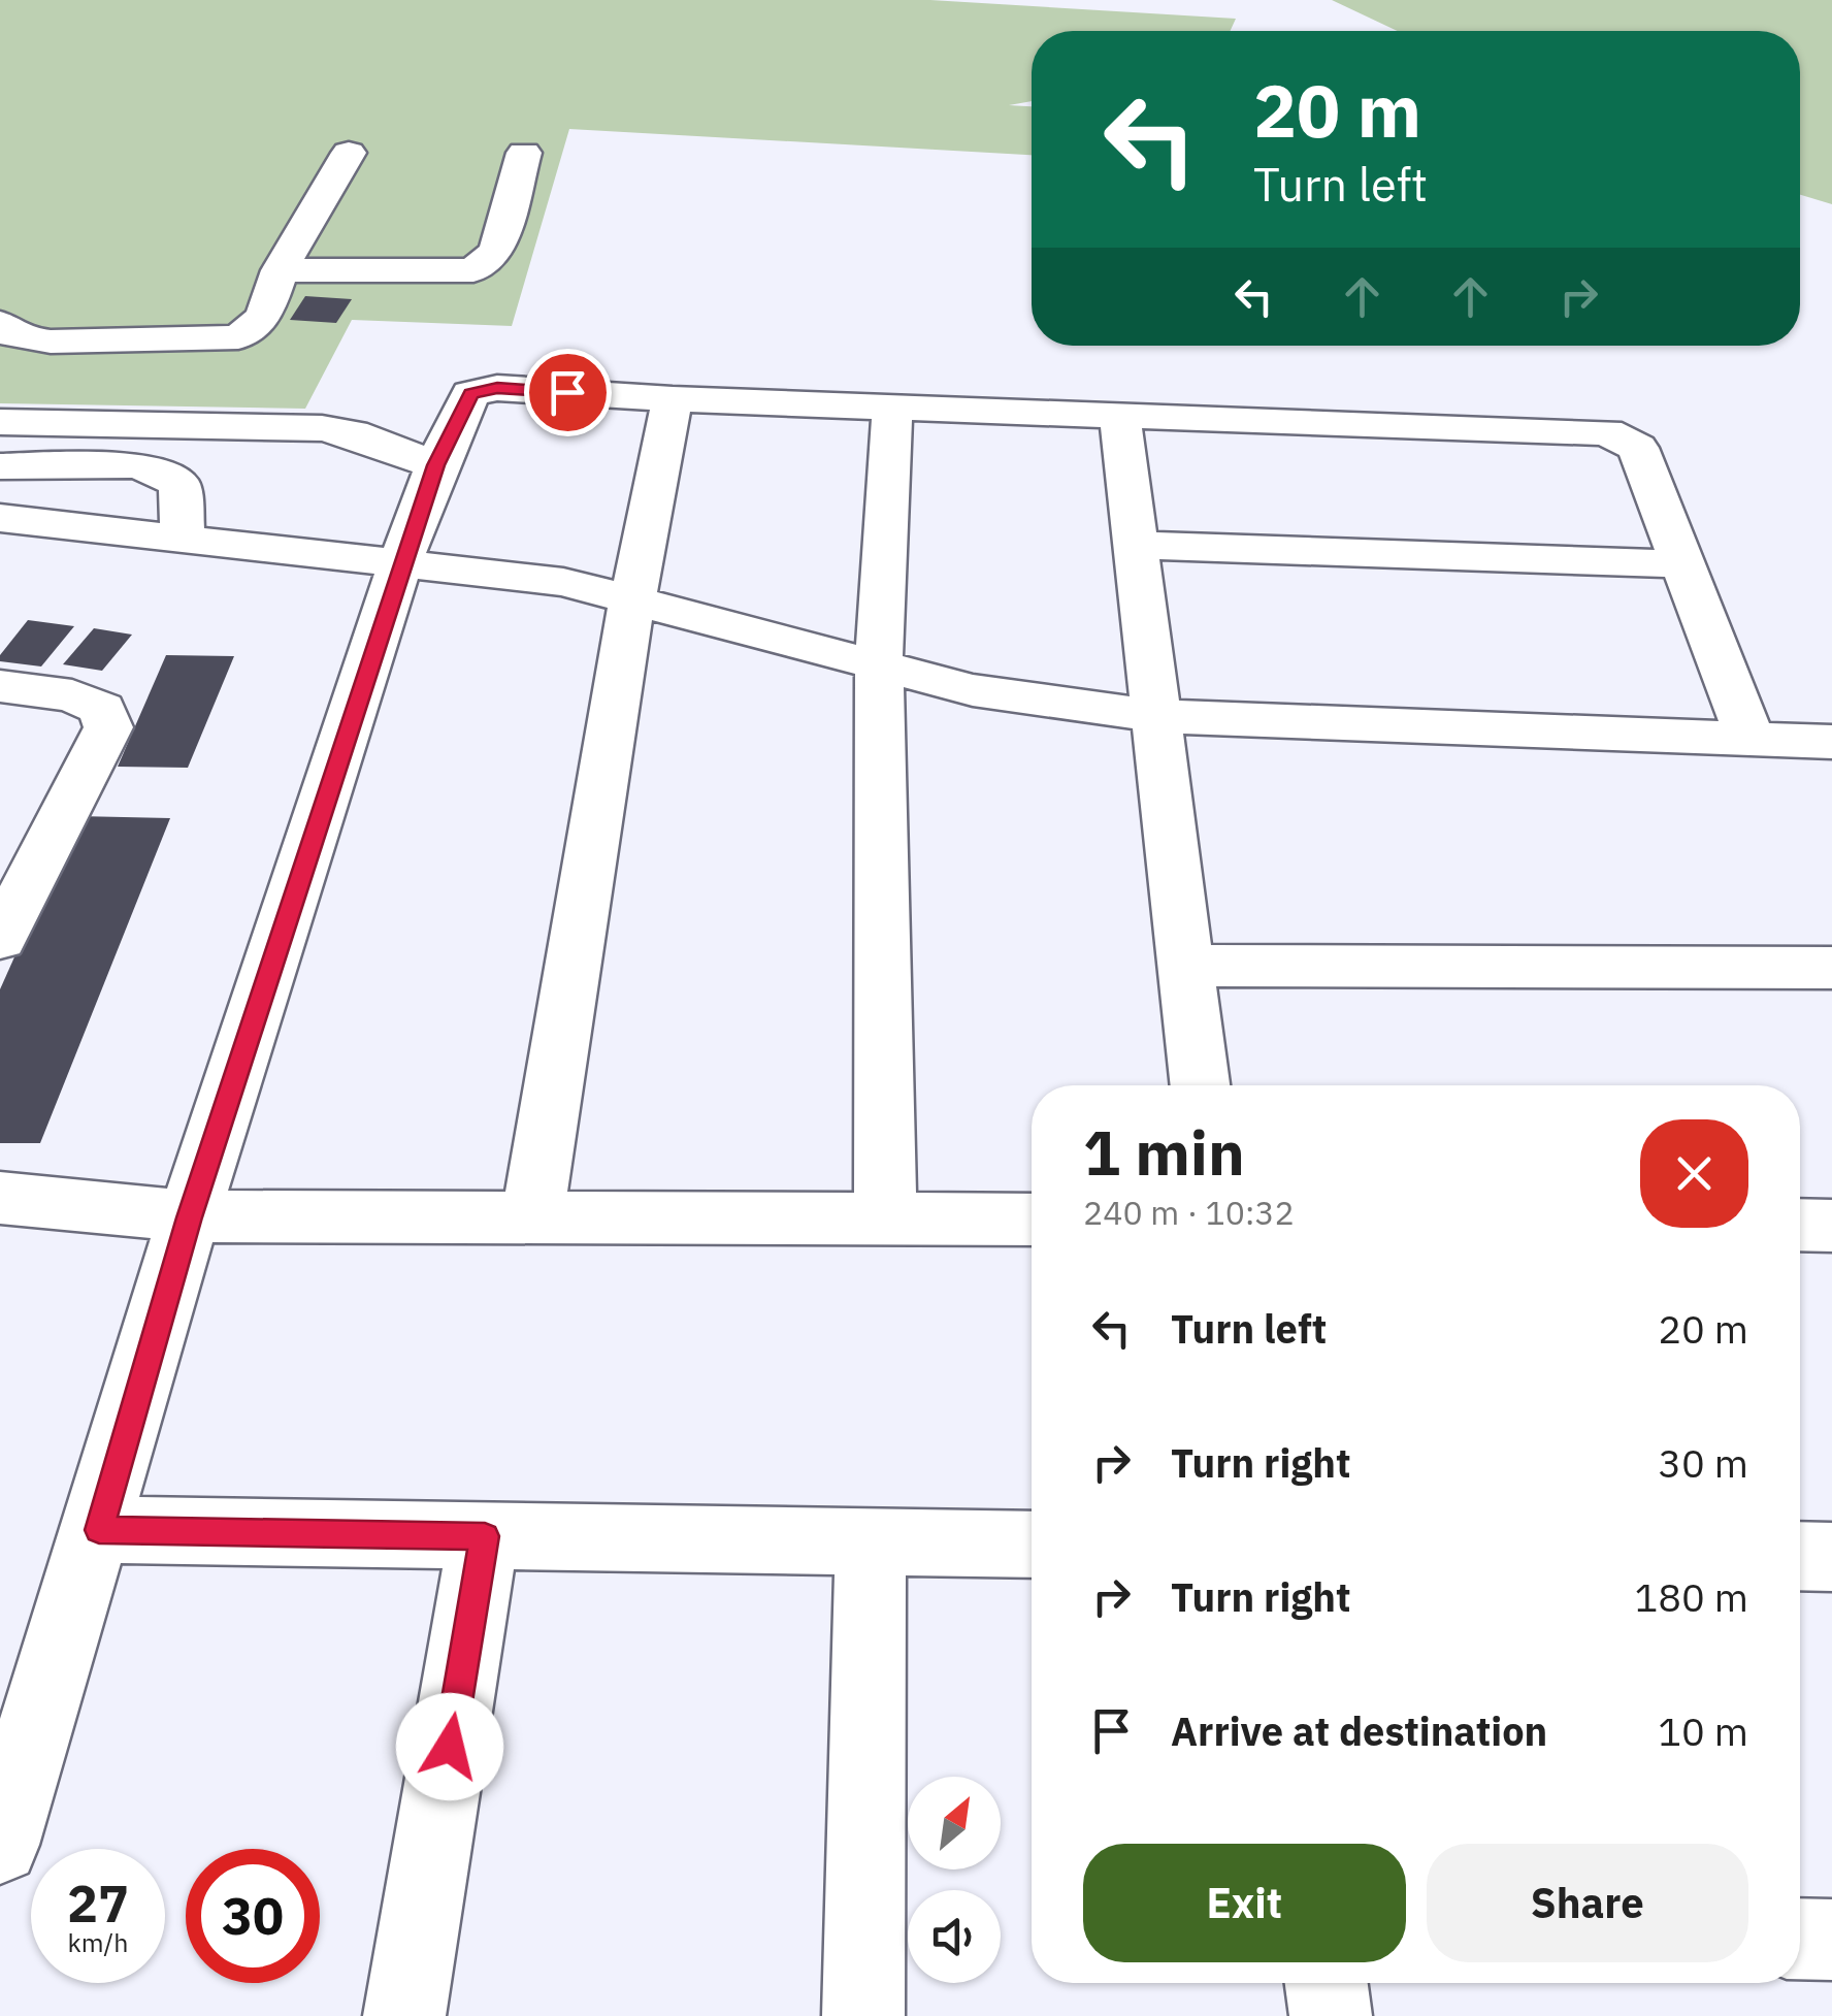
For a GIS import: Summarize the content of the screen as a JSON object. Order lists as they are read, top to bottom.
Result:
{
  "north": "top right",
  "page": {
    "turn": ["20 m", "Turn left"],
    "heading": ["1 min", "240 m · 10:32"],
    "list": [
      {
        "name": "Turn left",
        "value": "20 m"
      },
      {
        "name": "Turn right",
        "value": "30 m"
      },
      {
        "name": "Turn right",
        "value": "180 m"
      },
      {
        "name": "Arrive at destination",
        "value": "10 m"
      }
    ],
    "buttons": ["Exit", "Share"],
    "speed": "27 km/h",
    "limit": "30"
  }
}
